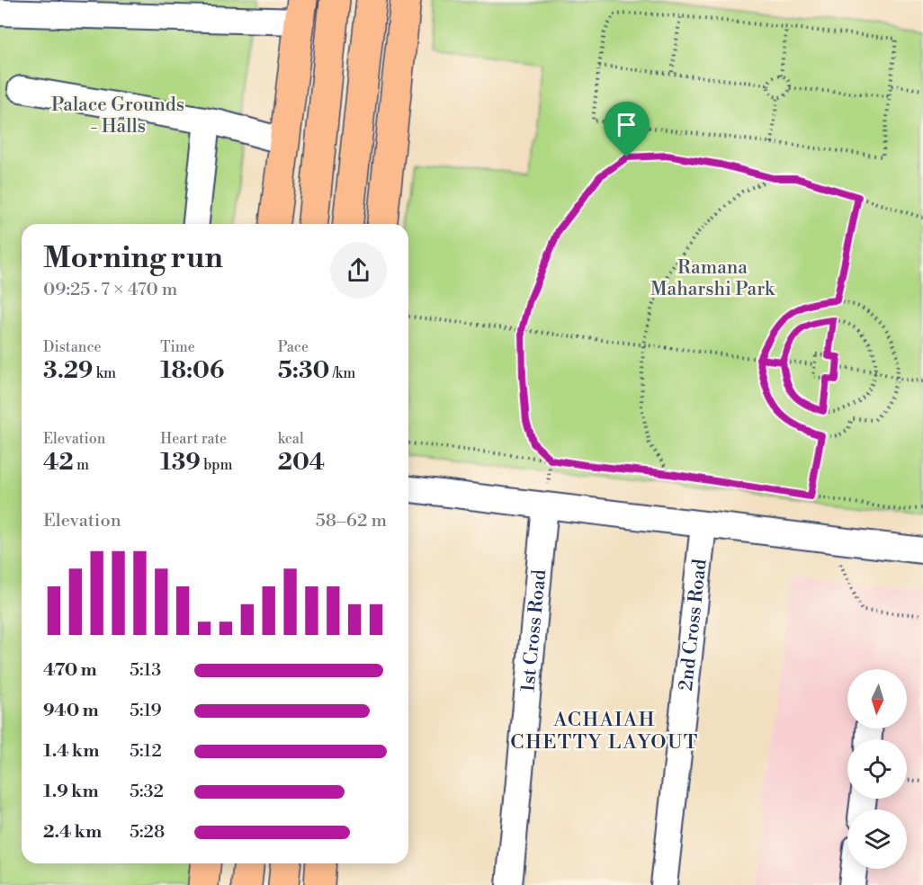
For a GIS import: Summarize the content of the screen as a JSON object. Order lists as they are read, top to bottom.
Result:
{
  "streets": {
    "street": ["2nd Cross Road", "1st Cross Road"]
  },
  "districts": ["ACHAIAH CHETTY LAYOUT"],
  "parks": ["Palace Grounds - Halls", "Ramana Maharshi Park"],
  "north": "bottom",
  "page": {
    "heading": ["Morning run", "09:25 · 7 × 470 m"],
    "stats": [
      ["Distance", "3.29 km"],
      ["Time", "18:06"],
      ["Pace", "5:30 /km"],
      ["Elevation", "42 m"],
      ["Heart rate", "139 bpm"],
      ["kcal", "204"]
    ],
    "chart": ["Elevation", "58–62 m"],
    "list": [
      {
        "name": "470 m",
        "note": "5:13"
      },
      {
        "name": "940 m",
        "note": "5:19"
      },
      {
        "name": "1.4 km",
        "note": "5:12"
      },
      {
        "name": "1.9 km",
        "note": "5:32"
      },
      {
        "name": "2.4 km",
        "note": "5:28"
      }
    ]
  }
}
